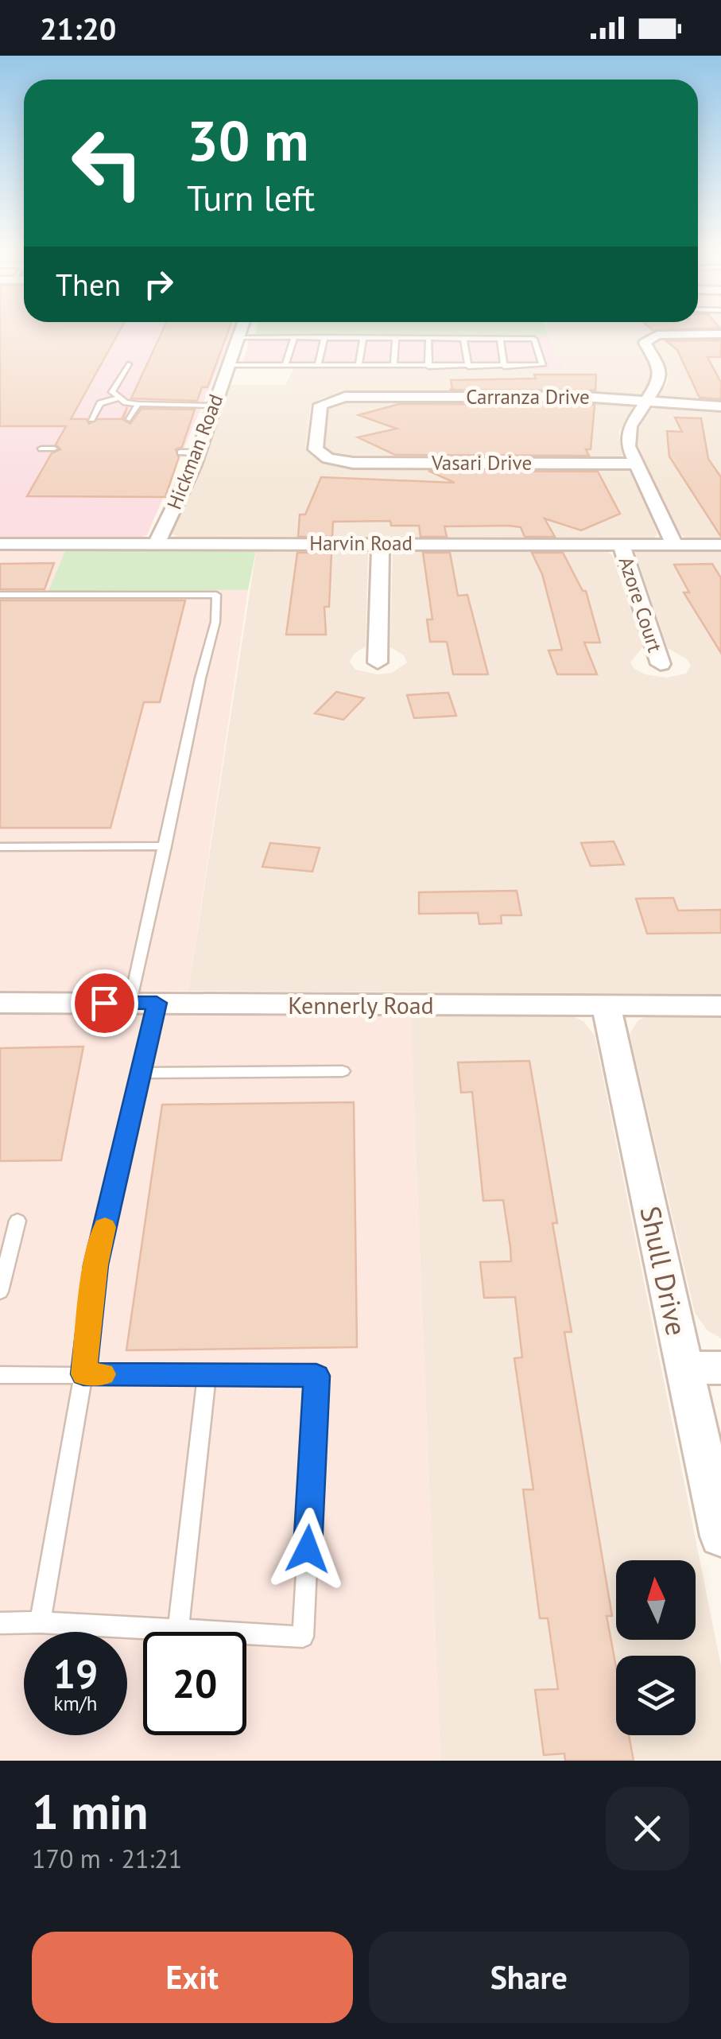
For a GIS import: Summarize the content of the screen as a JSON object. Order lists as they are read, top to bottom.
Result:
{
  "streets": {
    "street": [
      "Carranza Drive",
      "Hickman Road",
      "Vasari Drive",
      "Harvin Road",
      "Azore Court",
      "Kennerly Road",
      "Shull Drive"
    ]
  },
  "crossings": [
    ["Carranza Drive", "Vasari Drive"],
    ["Hickman Road", "Harvin Road"],
    ["Harvin Road", "Azore Court"],
    ["Kennerly Road", "Shull Drive"]
  ],
  "north": "top",
  "page": {
    "status": "21:20",
    "turn": ["30 m", "Turn left"],
    "then": "Then",
    "speed": "19 km/h",
    "limit": "20",
    "heading": ["1 min", "170 m · 21:21"],
    "buttons": ["Exit", "Share"]
  }
}
